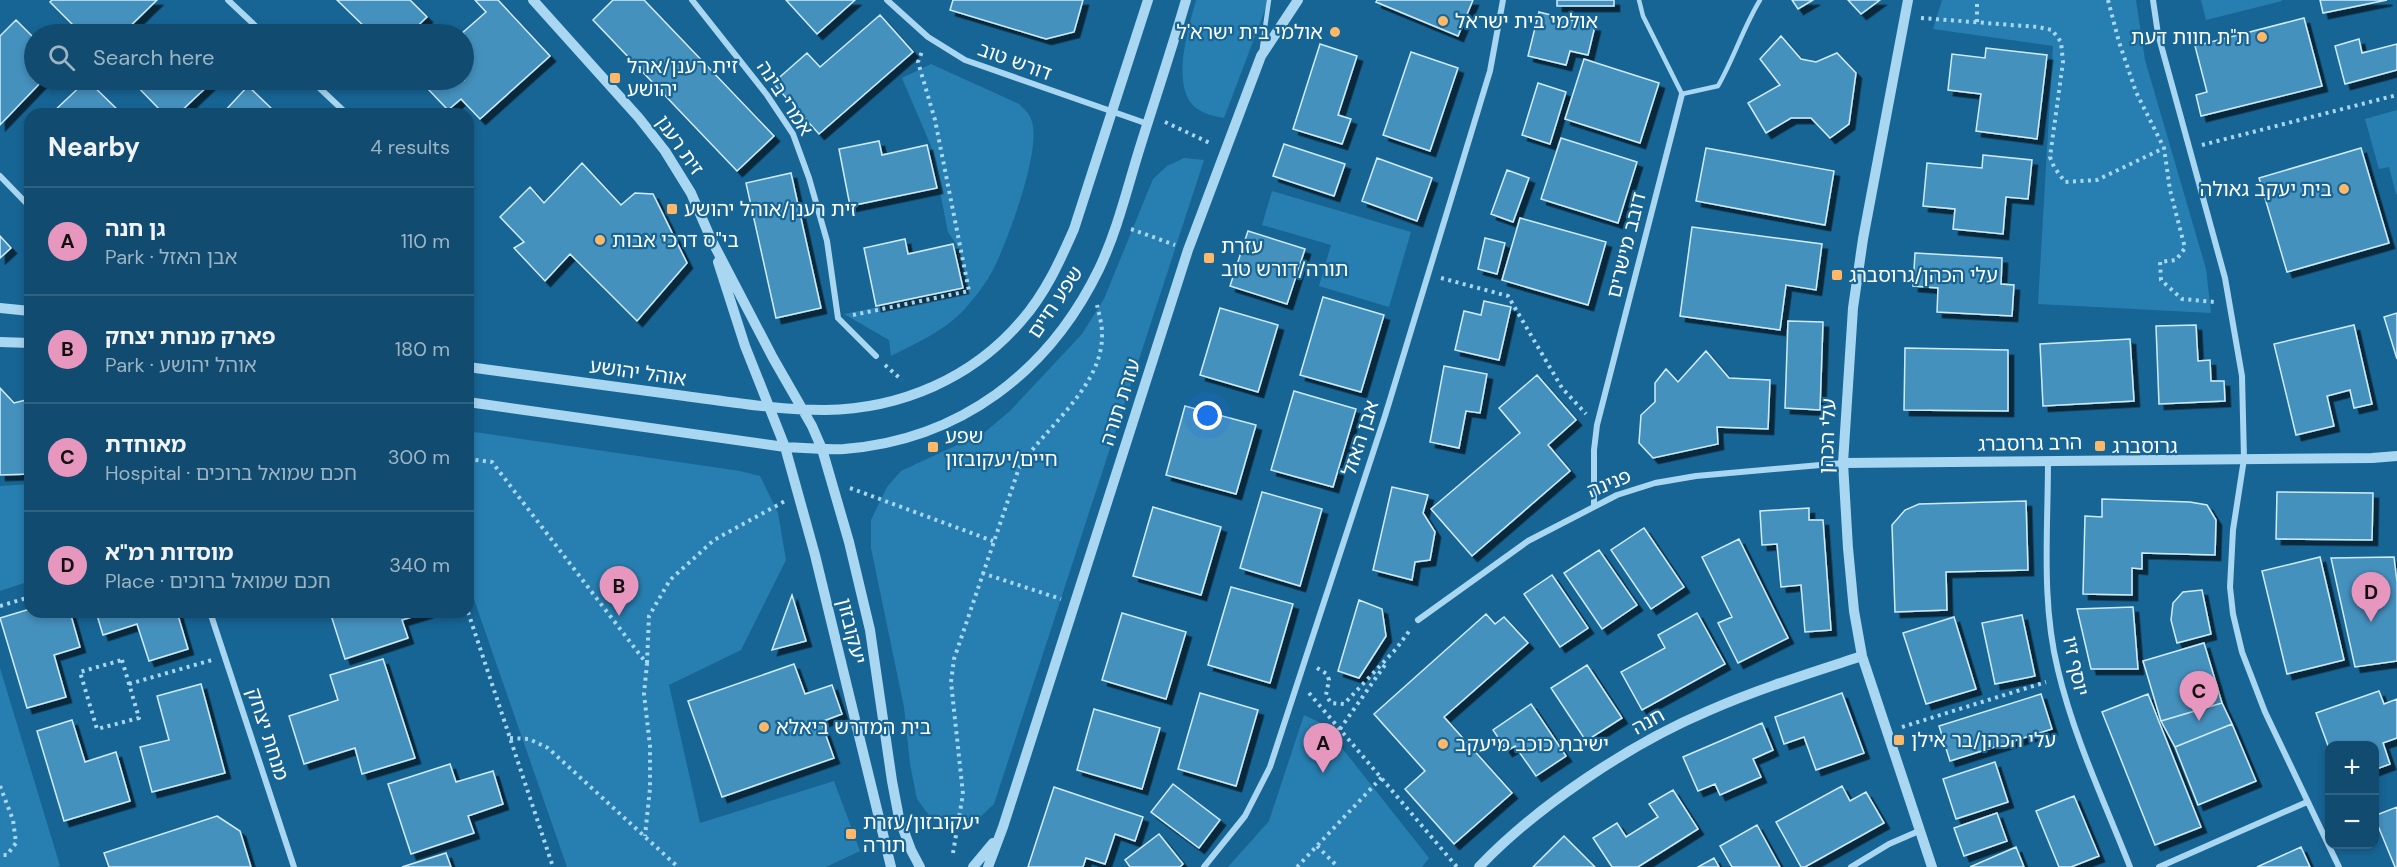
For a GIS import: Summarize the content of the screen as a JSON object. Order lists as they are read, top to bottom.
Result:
{
  "streets": {
    "street": [
      "דורש טוב",
      "אמרי בינה",
      "זית רענן",
      "דובב מישרים",
      "שפע חיים",
      "אוהל יהושע",
      "עזרת תורה",
      "עלי הכהן",
      "אבן האזל",
      "הרב גרוסברג",
      "פנינה",
      "יעקובזון",
      "יוסף זיו",
      "חנה",
      "מנחת יצחק"
    ]
  },
  "crossings": [
    ["דורש טוב", "שפע חיים"],
    ["זית רענן", "שפע חיים"],
    ["זית רענן", "אוהל יהושע"],
    ["זית רענן", "יעקובזון"],
    ["דובב מישרים", "פנינה"],
    ["שפע חיים", "אוהל יהושע"],
    ["שפע חיים", "יעקובזון"],
    ["אוהל יהושע", "יעקובזון"],
    ["עלי הכהן", "הרב גרוסברג"],
    ["עלי הכהן", "פנינה"],
    ["עלי הכהן", "חנה"],
    ["הרב גרוסברג", "פנינה"],
    ["הרב גרוסברג", "יוסף זיו"]
  ],
  "places": {
    "other": [
      "אולמי בית ישראל",
      "אולמי בית ישרא'ל",
      "ת\"ת חוות דעת",
      "בית יעקב גאולה",
      "בי\"ס דרכי אבות",
      "בית המדרש ביאלא",
      "ישיבת כוכב מיעקב"
    ],
    "transit": [
      "זית רענן/אהל יהושע",
      "זית רענן/אוהל יהושע",
      "עזרת תורה/דורש טוב",
      "עלי הכהן/גרוסברג",
      "גרוסברג",
      "שפע חיים/יעקובזון",
      "עלי הכהן/בר אילן",
      "יעקובזון/עזרת תורה"
    ]
  },
  "page": {
    "search": "Search here",
    "heading": ["Nearby", "4 results"],
    "list": [
      {
        "mark": "A",
        "name": "גן חנה",
        "note": "Park · אבן האזל",
        "value": "110 m"
      },
      {
        "mark": "B",
        "name": "פארק מנחת יצחק",
        "note": "Park · אוהל יהושע",
        "value": "180 m"
      },
      {
        "mark": "C",
        "name": "מאוחדת",
        "note": "Hospital · חכם שמואל ברוכים",
        "value": "300 m"
      },
      {
        "mark": "D",
        "name": "מוסדות רמ\"א",
        "note": "Place · חכם שמואל ברוכים",
        "value": "340 m"
      }
    ],
    "pins": [
      "B",
      "D",
      "C",
      "A"
    ],
    "map_buttons": ["+", "−"]
  }
}
